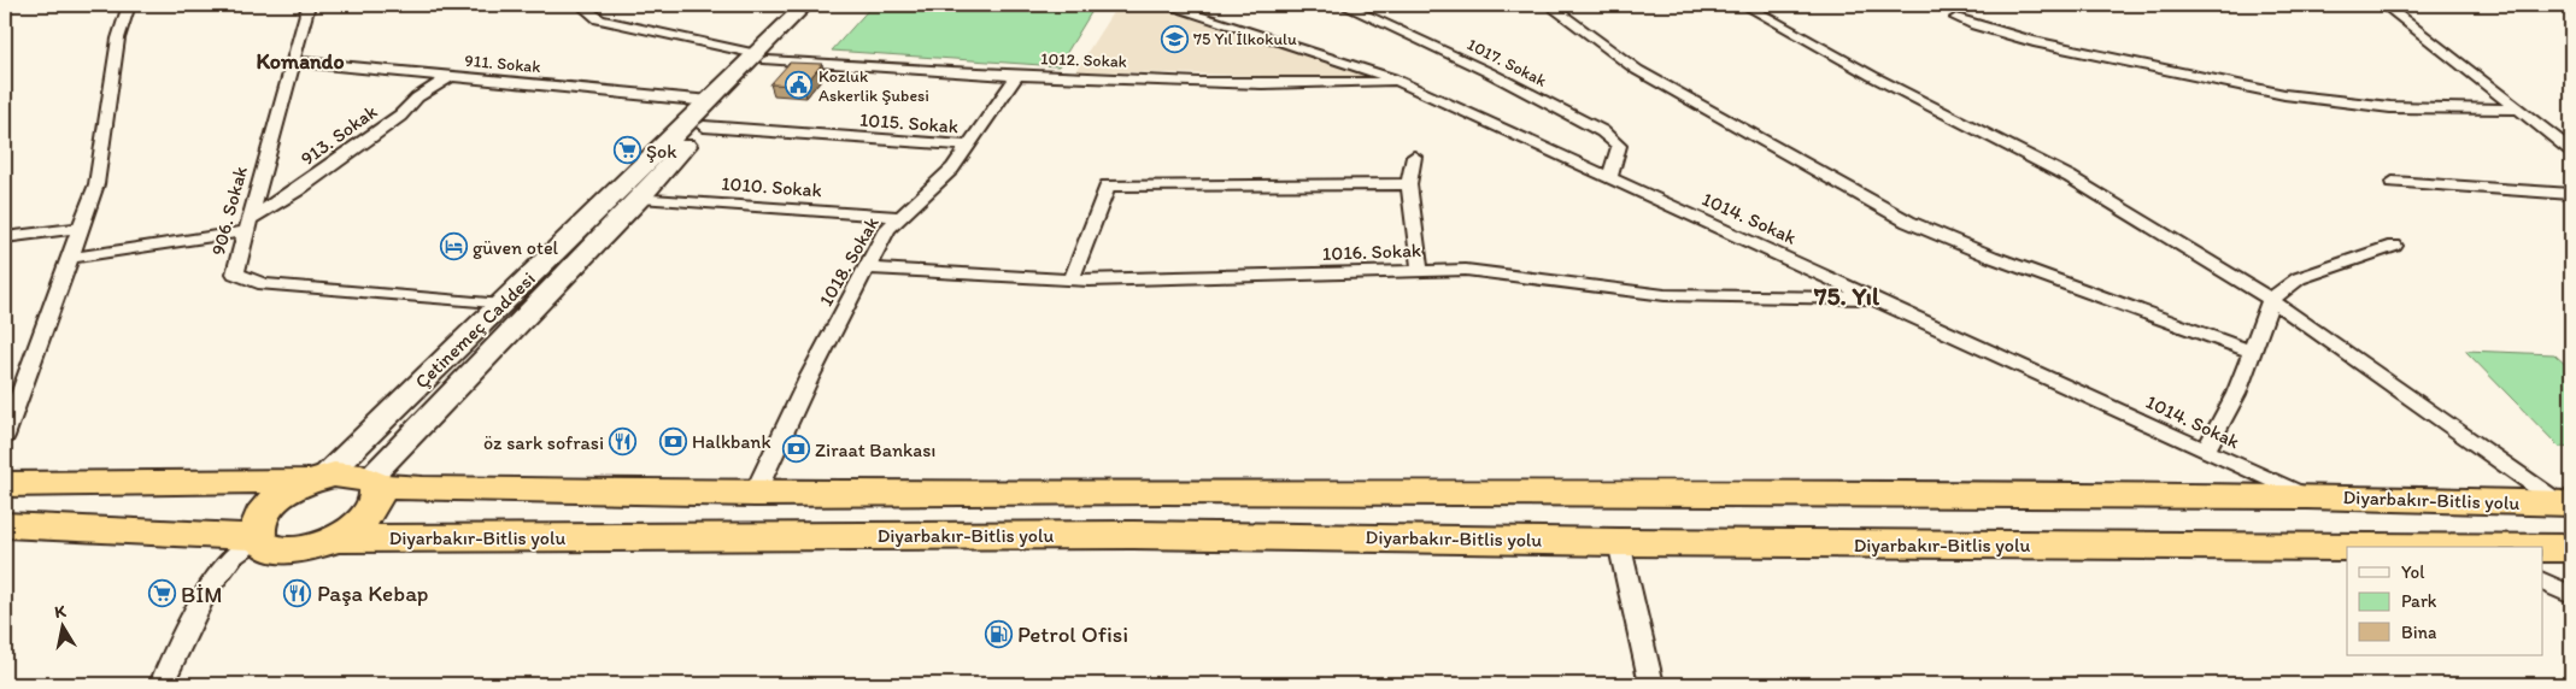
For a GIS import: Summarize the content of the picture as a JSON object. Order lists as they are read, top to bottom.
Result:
{
  "streets": {
    "highway": ["Diyarbakır-Bitlis yolu"],
    "main road": ["Çetinemeç Caddesi"],
    "street": [
      "1012. Sokak",
      "1017. Sokak",
      "911. Sokak",
      "1015. Sokak",
      "913. Sokak",
      "1010. Sokak",
      "906. Sokak",
      "1014. Sokak",
      "1016. Sokak",
      "1018. Sokak"
    ]
  },
  "crossings": [
    ["1012. Sokak", "1014. Sokak"],
    ["1012. Sokak", "1018. Sokak"],
    ["1012. Sokak", "Çetinemeç Caddesi"],
    ["1017. Sokak", "1014. Sokak"],
    ["911. Sokak", "913. Sokak"],
    ["911. Sokak", "906. Sokak"],
    ["911. Sokak", "Çetinemeç Caddesi"],
    ["1015. Sokak", "1018. Sokak"],
    ["1015. Sokak", "Çetinemeç Caddesi"],
    ["913. Sokak", "906. Sokak"],
    ["1010. Sokak", "1018. Sokak"],
    ["1010. Sokak", "Çetinemeç Caddesi"],
    ["906. Sokak", "Çetinemeç Caddesi"],
    ["1014. Sokak", "1016. Sokak"],
    ["1014. Sokak", "Diyarbakır-Bitlis yolu"],
    ["1016. Sokak", "1018. Sokak"],
    ["1018. Sokak", "Diyarbakır-Bitlis yolu"],
    ["Çetinemeç Caddesi", "Diyarbakır-Bitlis yolu"]
  ],
  "districts": ["Komando", "75. Yıl"],
  "places": {
    "school or university": ["75 Yıl İlkokulu"],
    "public building": ["Kozluk Askerlik Şubesi"],
    "supermarket": ["Şok", "BİM"],
    "hotel": ["güven otel"],
    "bank": ["Halkbank", "Ziraat Bankası"],
    "restaurant": ["öz sark sofrasi", "Paşa Kebap"],
    "fuel station": ["Petrol Ofisi"]
  },
  "legend": ["Yol", "Park", "Bina"],
  "north": "top"
}
